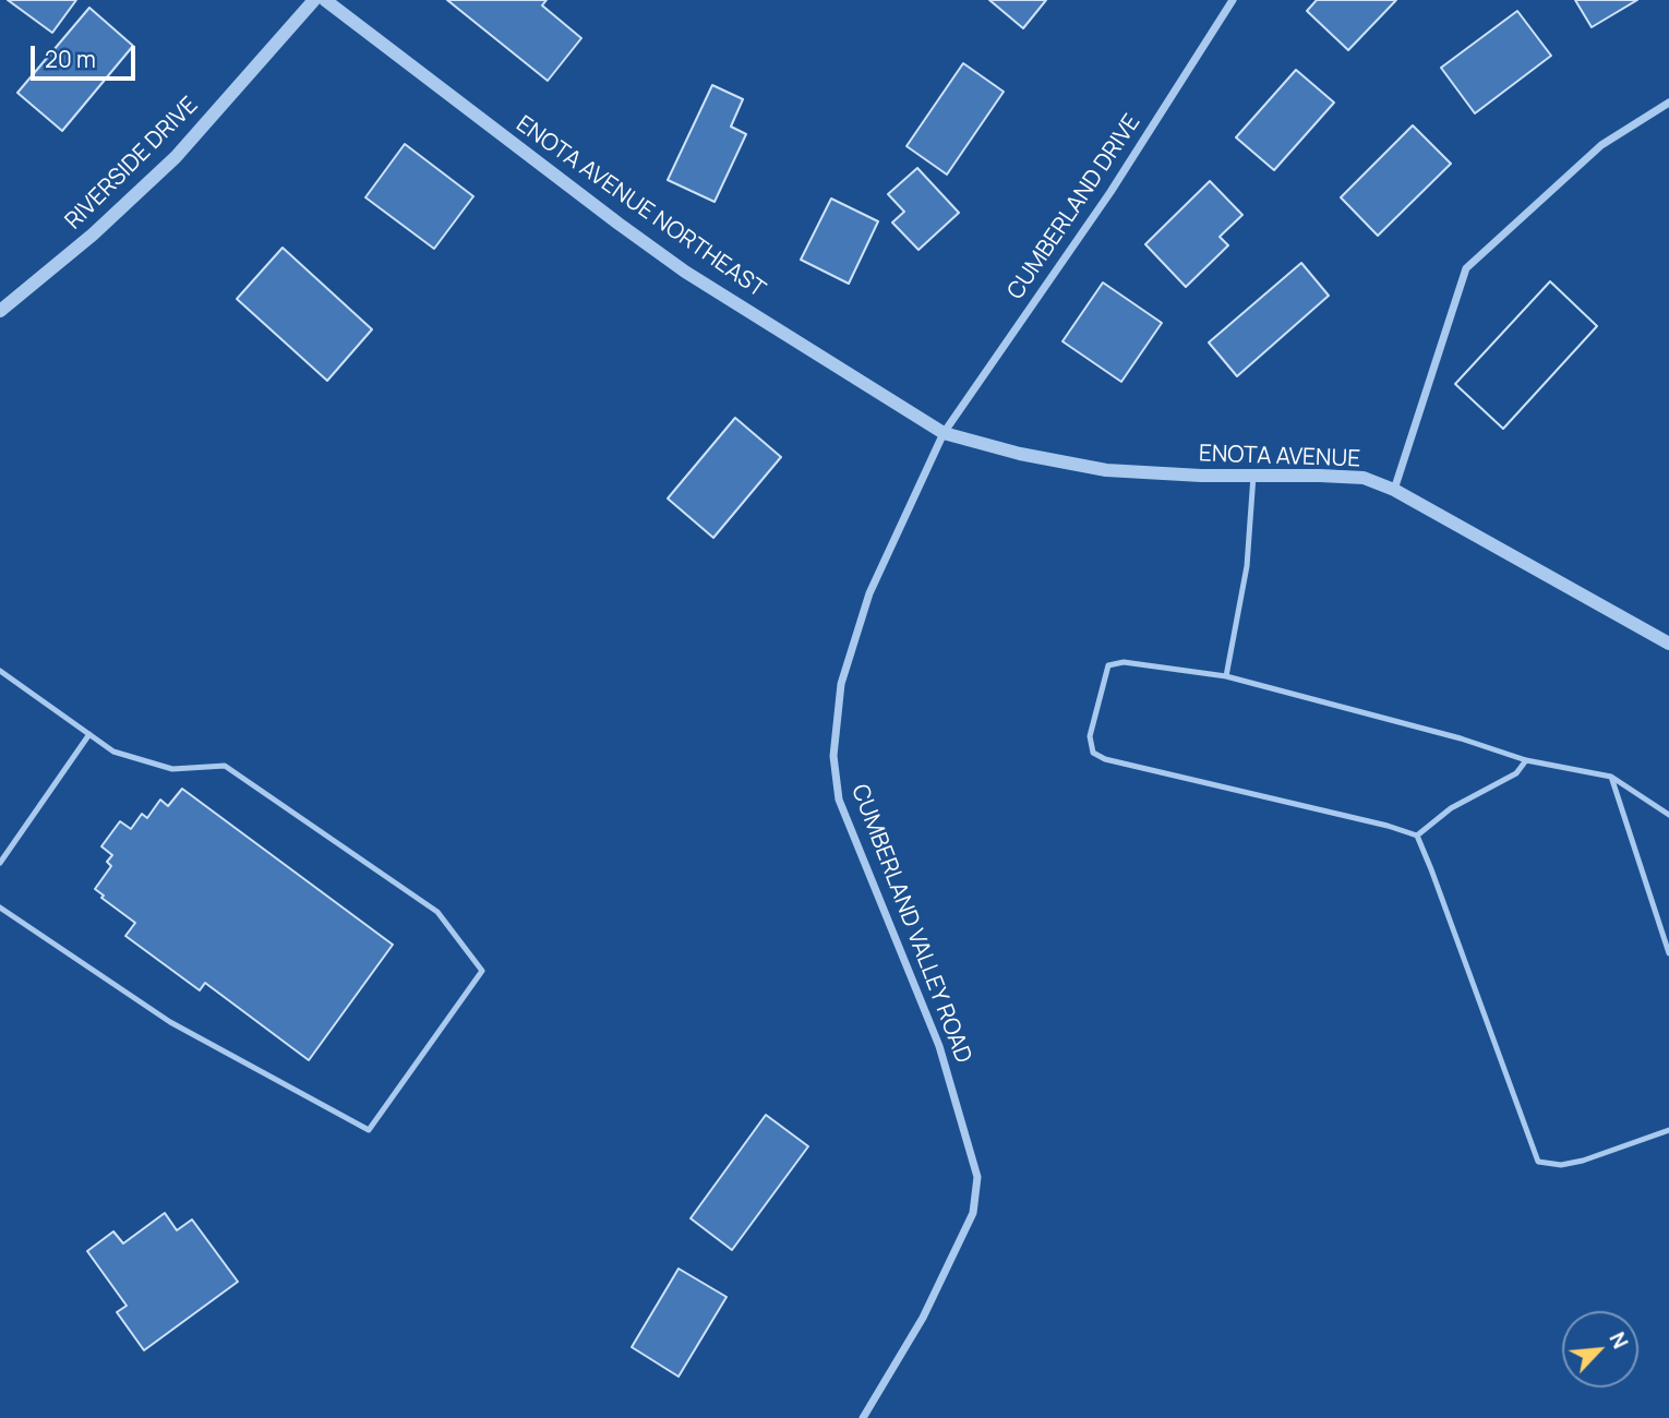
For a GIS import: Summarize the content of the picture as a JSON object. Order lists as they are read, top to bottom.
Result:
{
  "streets": {
    "street": [
      "RIVERSIDE DRIVE",
      "ENOTA AVENUE NORTHEAST",
      "CUMBERLAND DRIVE",
      "ENOTA AVENUE",
      "CUMBERLAND VALLEY ROAD"
    ]
  },
  "crossings": [
    ["ENOTA AVENUE NORTHEAST", "CUMBERLAND DRIVE"],
    ["ENOTA AVENUE NORTHEAST", "ENOTA AVENUE"],
    ["ENOTA AVENUE NORTHEAST", "CUMBERLAND VALLEY ROAD"],
    ["CUMBERLAND DRIVE", "ENOTA AVENUE"],
    ["CUMBERLAND DRIVE", "CUMBERLAND VALLEY ROAD"],
    ["ENOTA AVENUE", "CUMBERLAND VALLEY ROAD"]
  ],
  "scale_bar": "20 m",
  "north": "top right"
}
